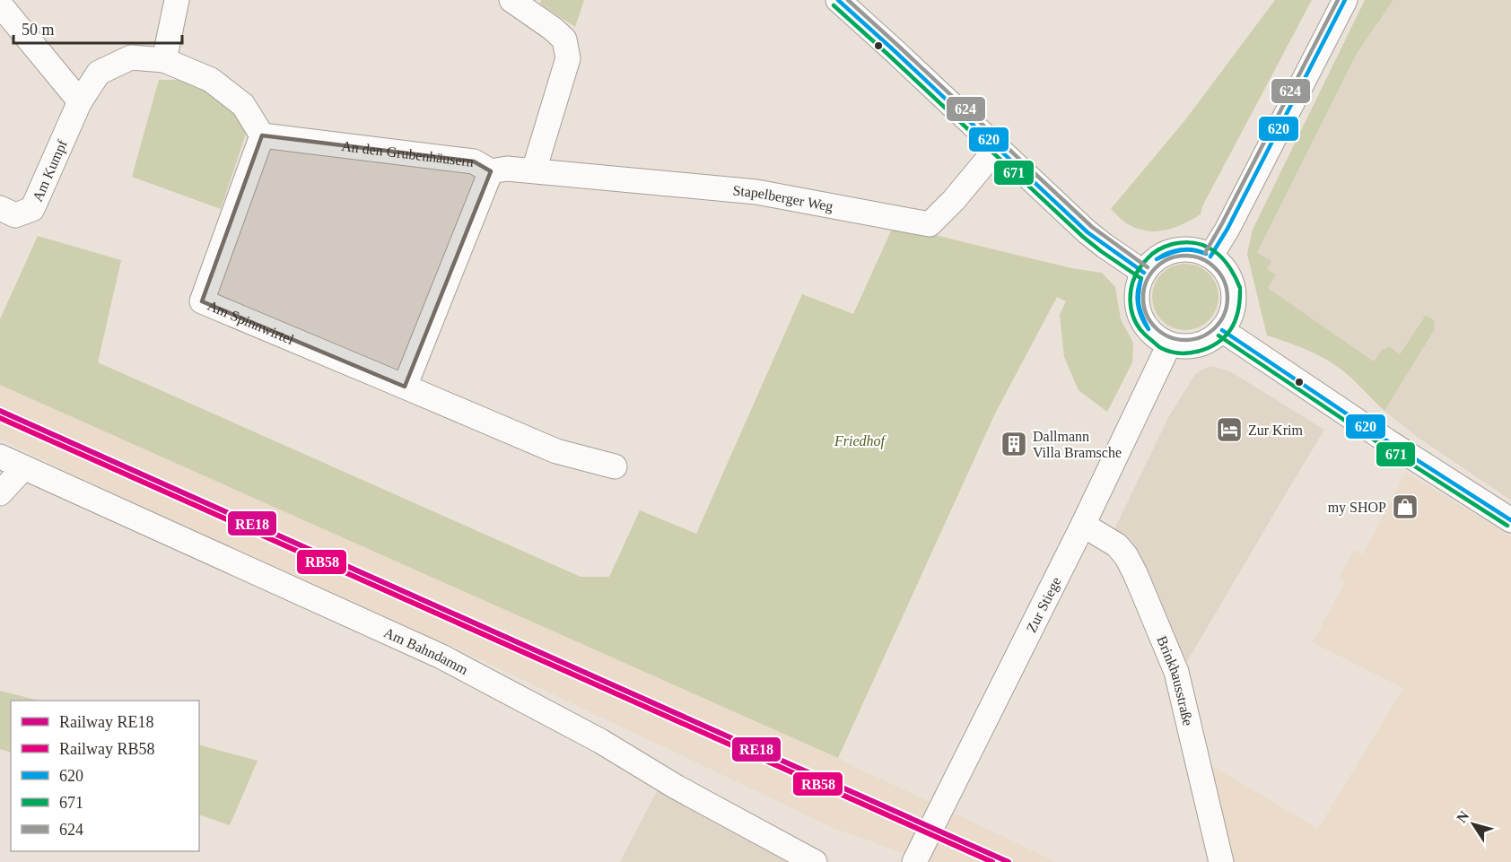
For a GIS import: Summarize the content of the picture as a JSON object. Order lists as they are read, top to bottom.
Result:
{
  "streets": {
    "street": [
      "An den Grubenhäusern",
      "Am Kumpf",
      "Stapelberger Weg",
      "Am Spinnwirtel",
      "Zur Stiege",
      "Am Bahndamm",
      "Brinkhausstraße"
    ]
  },
  "crossings": [
    ["An den Grubenhäusern", "Stapelberger Weg"],
    ["An den Grubenhäusern", "Am Spinnwirtel"],
    ["Zur Stiege", "Brinkhausstraße"]
  ],
  "parks": ["Friedhof"],
  "places": {
    "hotel": ["Zur Krim"],
    "building": ["Dallmann Villa Bramsche"],
    "shop": ["my SHOP"]
  },
  "lines": [
    "transit line 620",
    "transit line 624",
    "transit line 671",
    "rail line RE18",
    "rail line RB58"
  ],
  "legend": [
    "Railway RE18",
    "Railway RB58",
    "620",
    "671",
    "624"
  ],
  "scale_bar": "50 m",
  "north": "top left"
}
